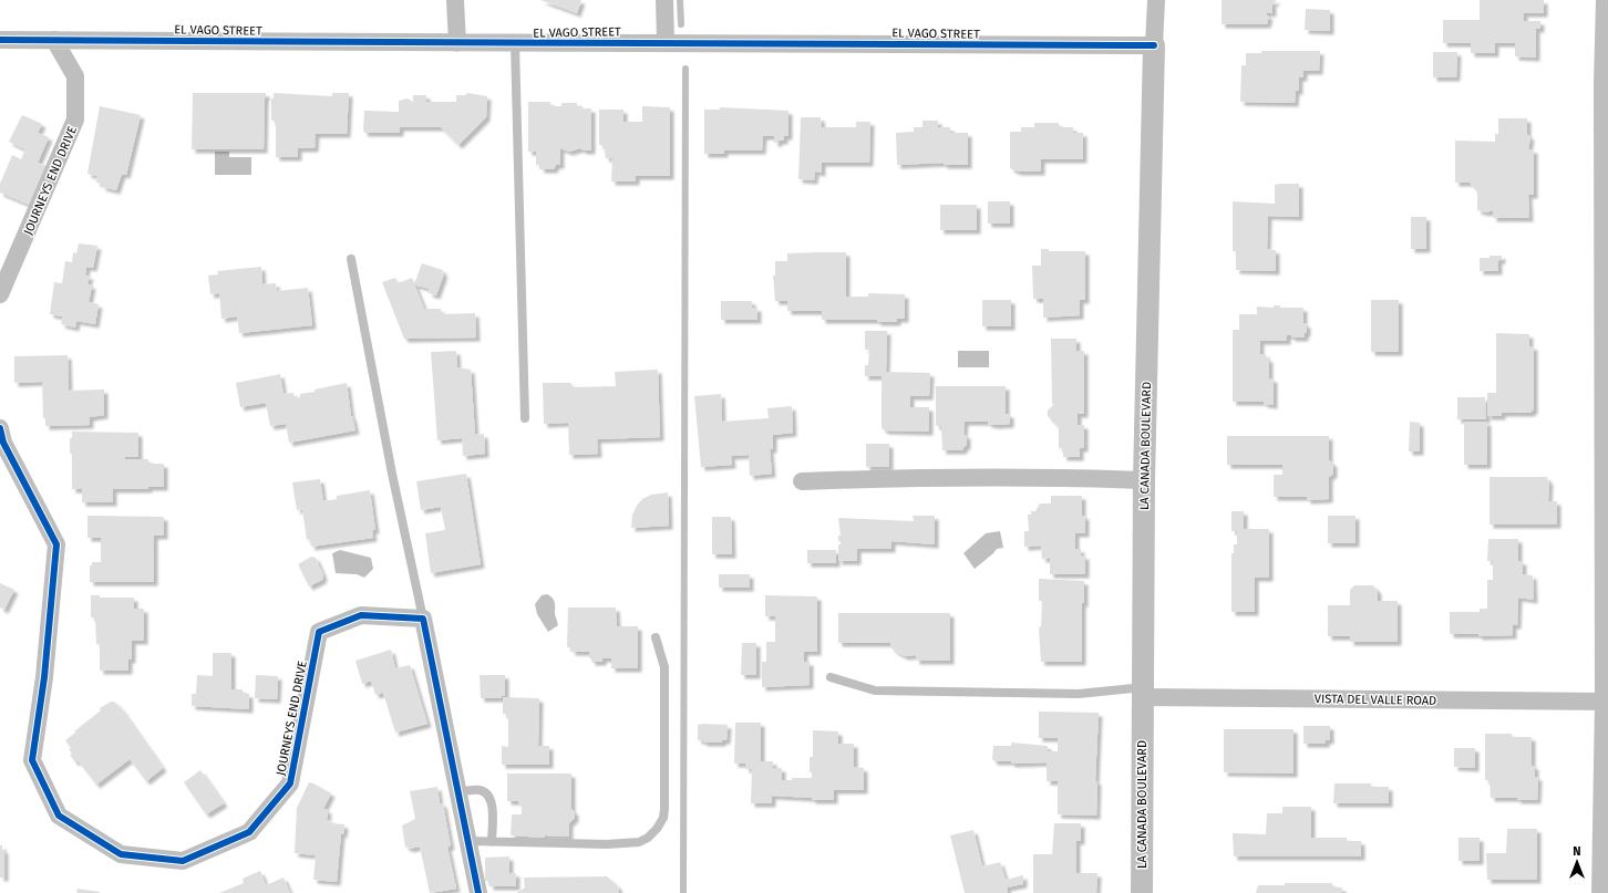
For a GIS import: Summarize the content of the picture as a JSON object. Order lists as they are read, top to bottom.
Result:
{
  "streets": {
    "street": [
      "EL VAGO STREET",
      "JOURNEYS END DRIVE",
      "LA CANADA BOULEVARD",
      "VISTA DEL VALLE ROAD"
    ]
  },
  "crossings": [
    ["EL VAGO STREET", "JOURNEYS END DRIVE"],
    ["EL VAGO STREET", "LA CANADA BOULEVARD"],
    ["LA CANADA BOULEVARD", "VISTA DEL VALLE ROAD"]
  ],
  "north": "top"
}
